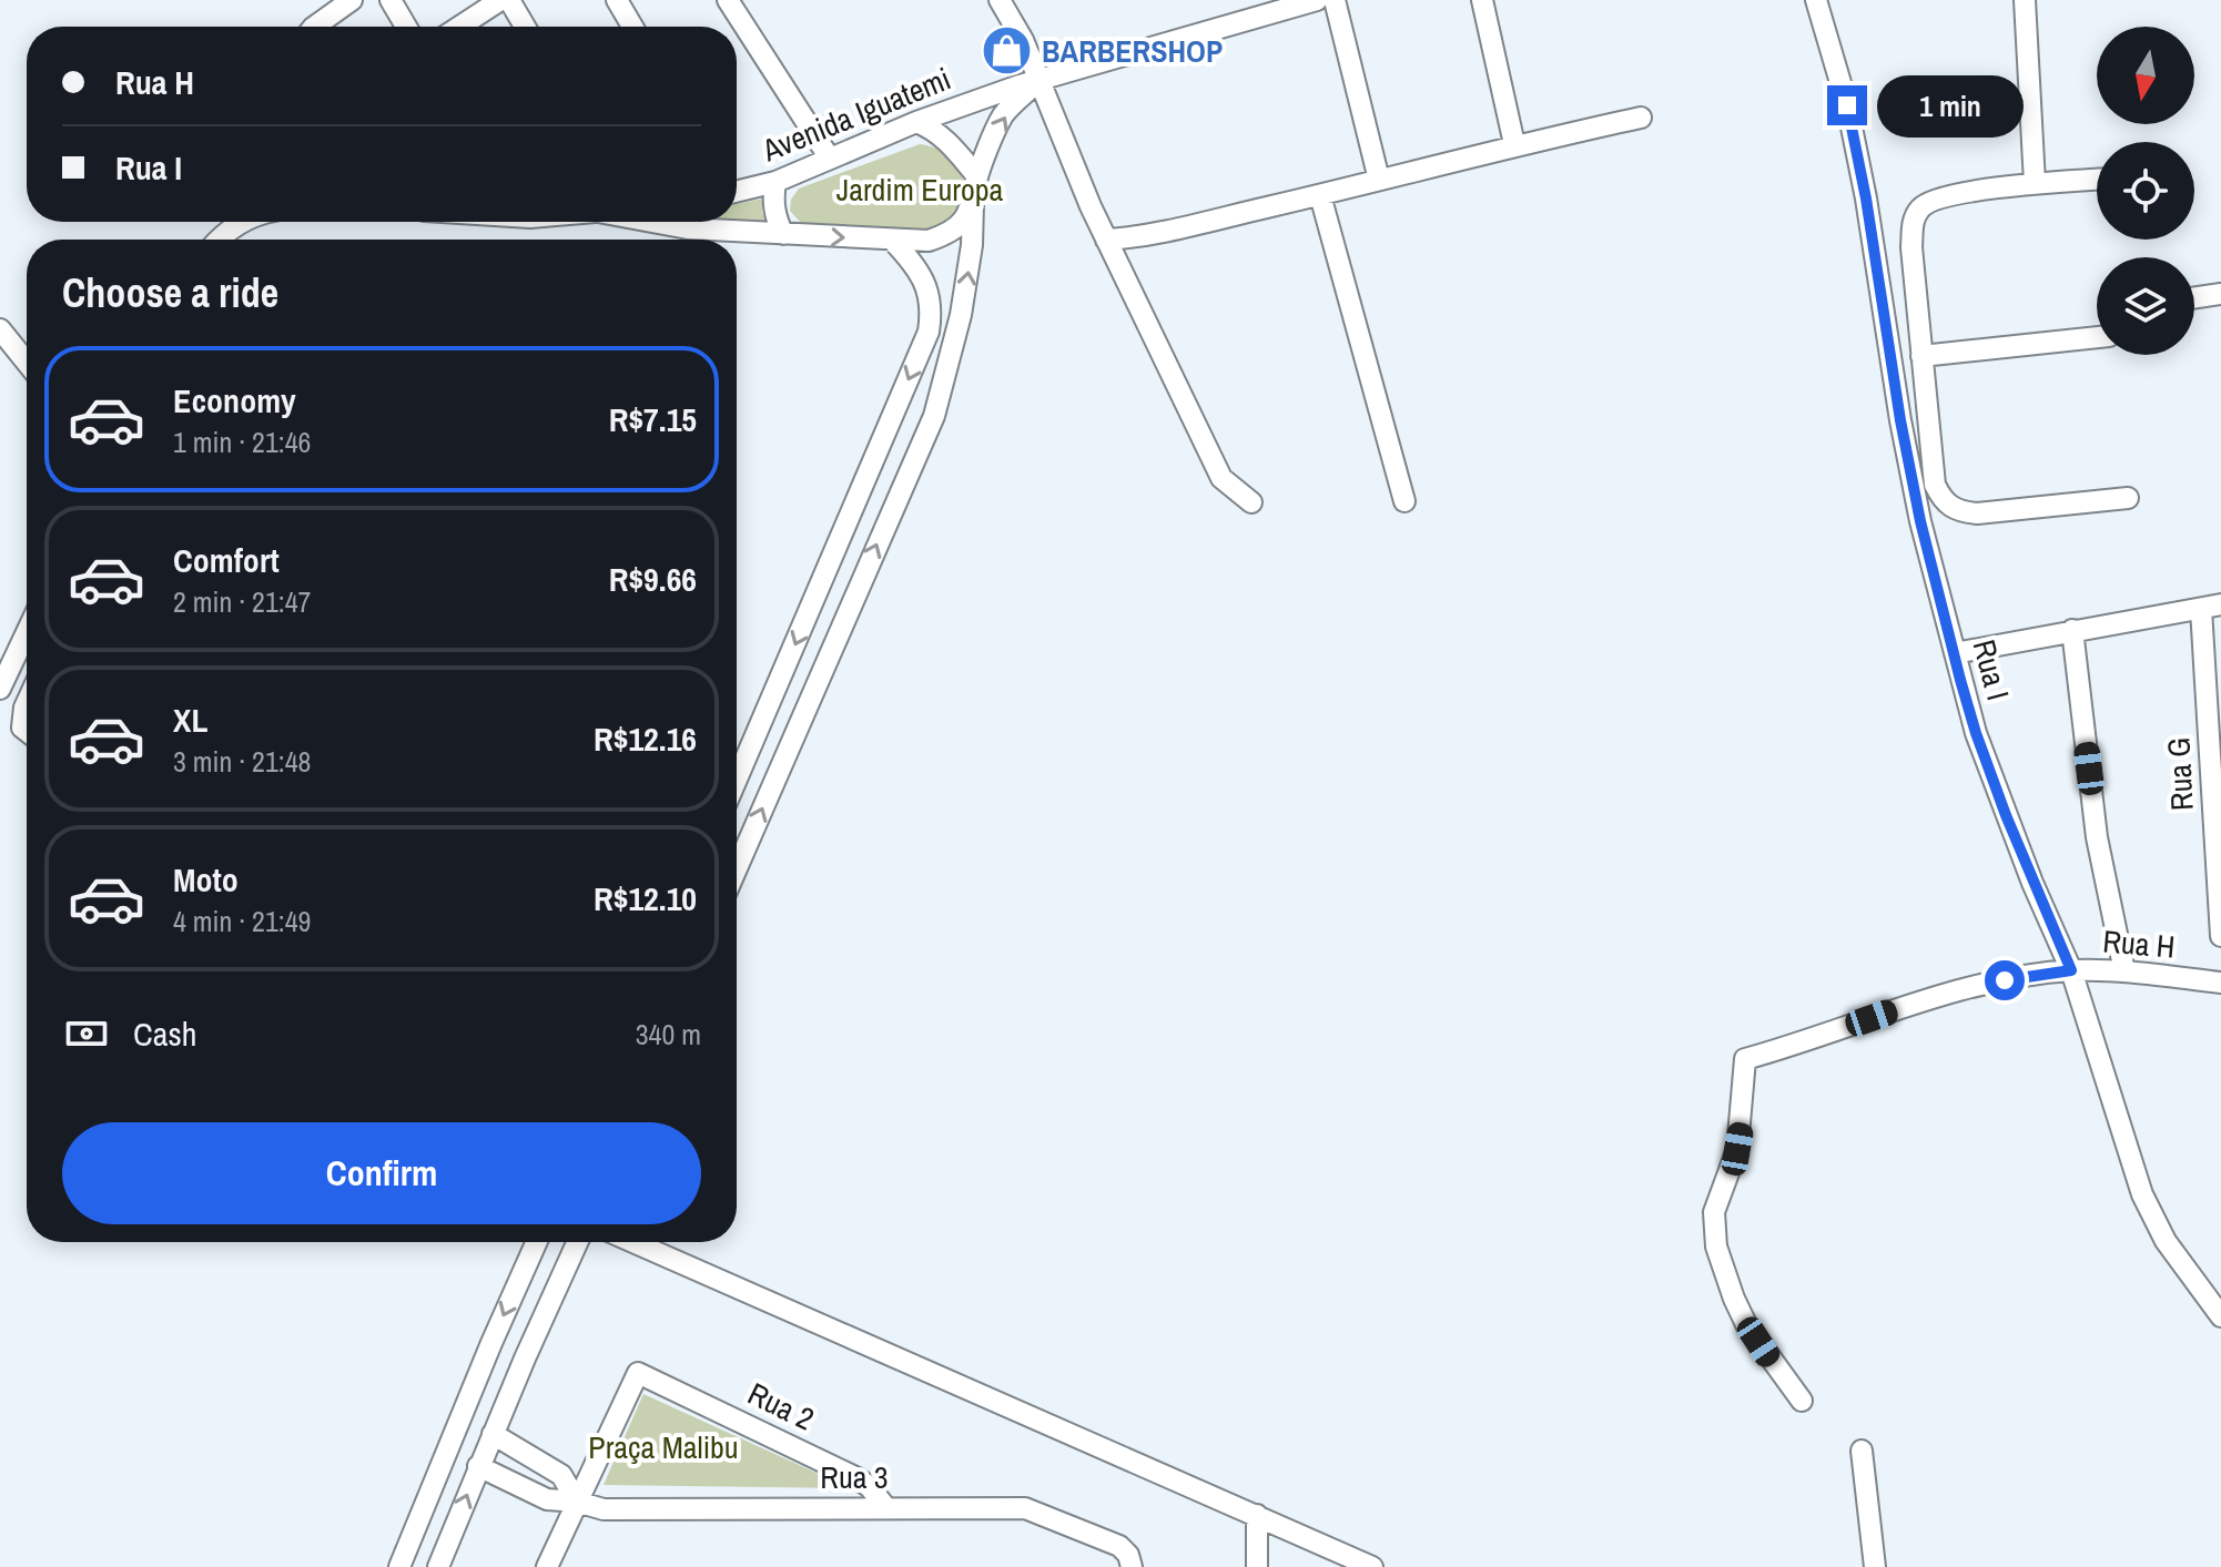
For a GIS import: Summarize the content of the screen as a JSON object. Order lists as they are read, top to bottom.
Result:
{
  "streets": {
    "street": [
      "Avenida Iguatemi",
      "Rua I",
      "Rua G",
      "Rua H",
      "Rua 2",
      "Rua 3"
    ]
  },
  "crossings": [
    ["Rua I", "Rua H"],
    ["Rua 2", "Rua 3"]
  ],
  "parks": ["Jardim Europa", "Praça Malibu"],
  "places": {
    "shop": ["BARBERSHOP"]
  },
  "north": "bottom",
  "page": {
    "banner": ["Rua H", "Rua I"],
    "bubble": "1 min",
    "heading": "Choose a ride",
    "list": [
      {
        "name": "Economy",
        "note": "1 min · 21:46",
        "value": "R$7.15"
      },
      {
        "name": "Comfort",
        "note": "2 min · 21:47",
        "value": "R$9.66"
      },
      {
        "name": "XL",
        "note": "3 min · 21:48",
        "value": "R$12.16"
      },
      {
        "name": "Moto",
        "note": "4 min · 21:49",
        "value": "R$12.10"
      }
    ],
    "pay": ["Cash", "340 m"],
    "buttons": "Confirm"
  }
}
